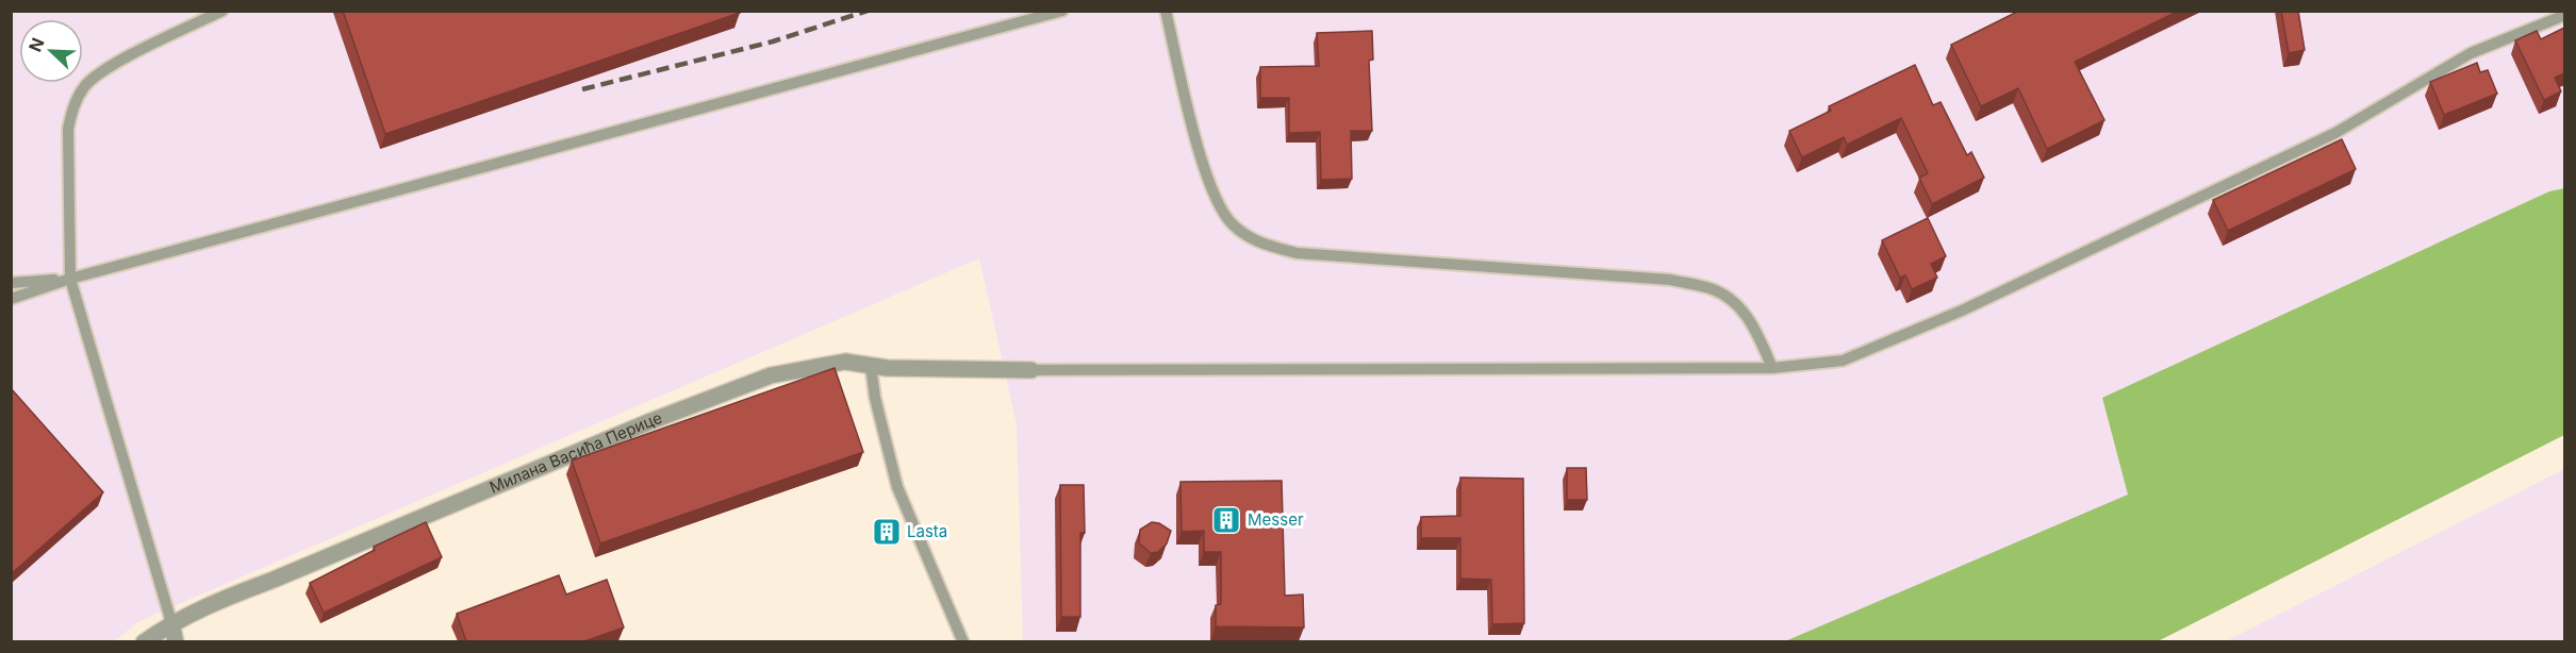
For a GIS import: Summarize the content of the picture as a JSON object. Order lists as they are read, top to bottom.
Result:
{
  "streets": {
    "street": ["Милана Васића Перице"]
  },
  "places": {
    "building": ["Messer", "Lasta"]
  },
  "north": "top left"
}
